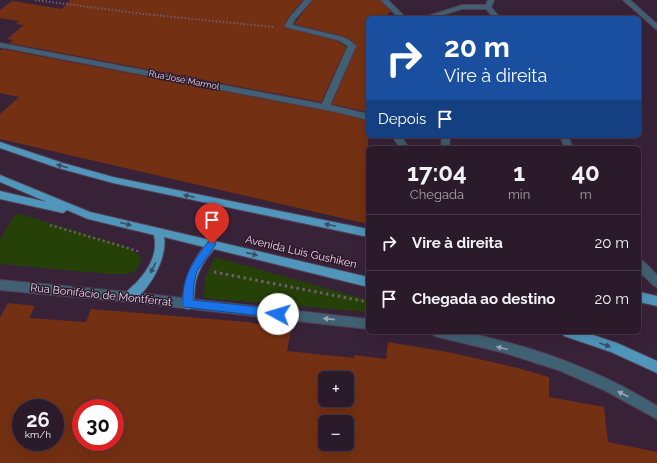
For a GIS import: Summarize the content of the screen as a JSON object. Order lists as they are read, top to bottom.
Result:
{
  "streets": {
    "main road": ["Avenida Luis Gushiken"],
    "street": ["Rua José Marmol", "Rua Bonifácio de Montférrat"]
  },
  "one_way": ["Rua Bonifácio de Montférrat"],
  "page": {
    "turn": ["20 m", "Vire à direita"],
    "then": "Depois",
    "eta": [
      "17:04",
      "Chegada",
      "1",
      "min",
      "40",
      "m"
    ],
    "list": [
      {
        "name": "Vire à direita",
        "value": "20 m"
      },
      {
        "name": "Chegada ao destino",
        "value": "20 m"
      }
    ],
    "map_buttons": ["+", "−"],
    "speed": "26 km/h",
    "limit": "30"
  }
}
